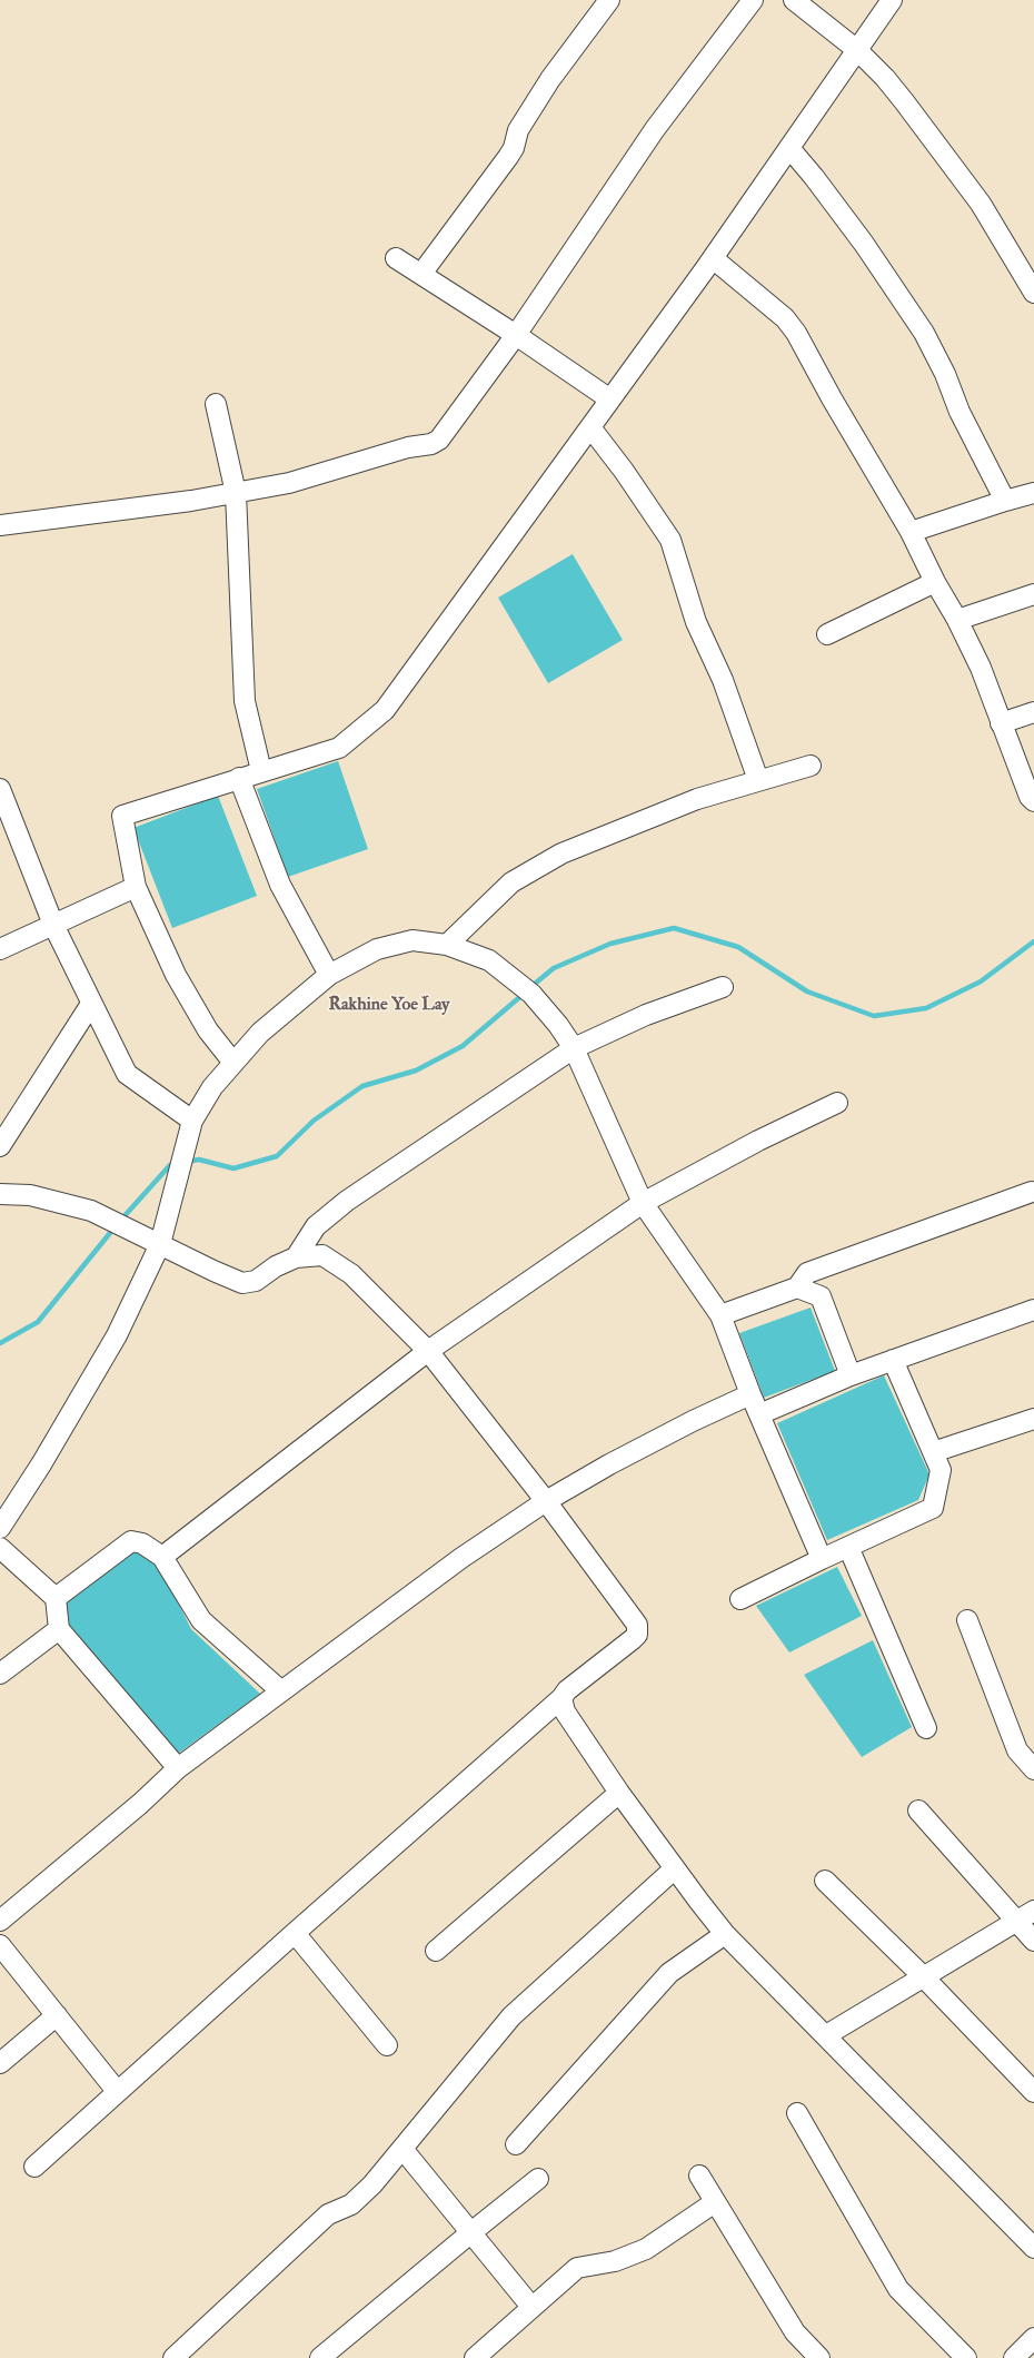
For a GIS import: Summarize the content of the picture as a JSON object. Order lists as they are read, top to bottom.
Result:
{
  "districts": ["Rakhine Yoe Lay"]
}
